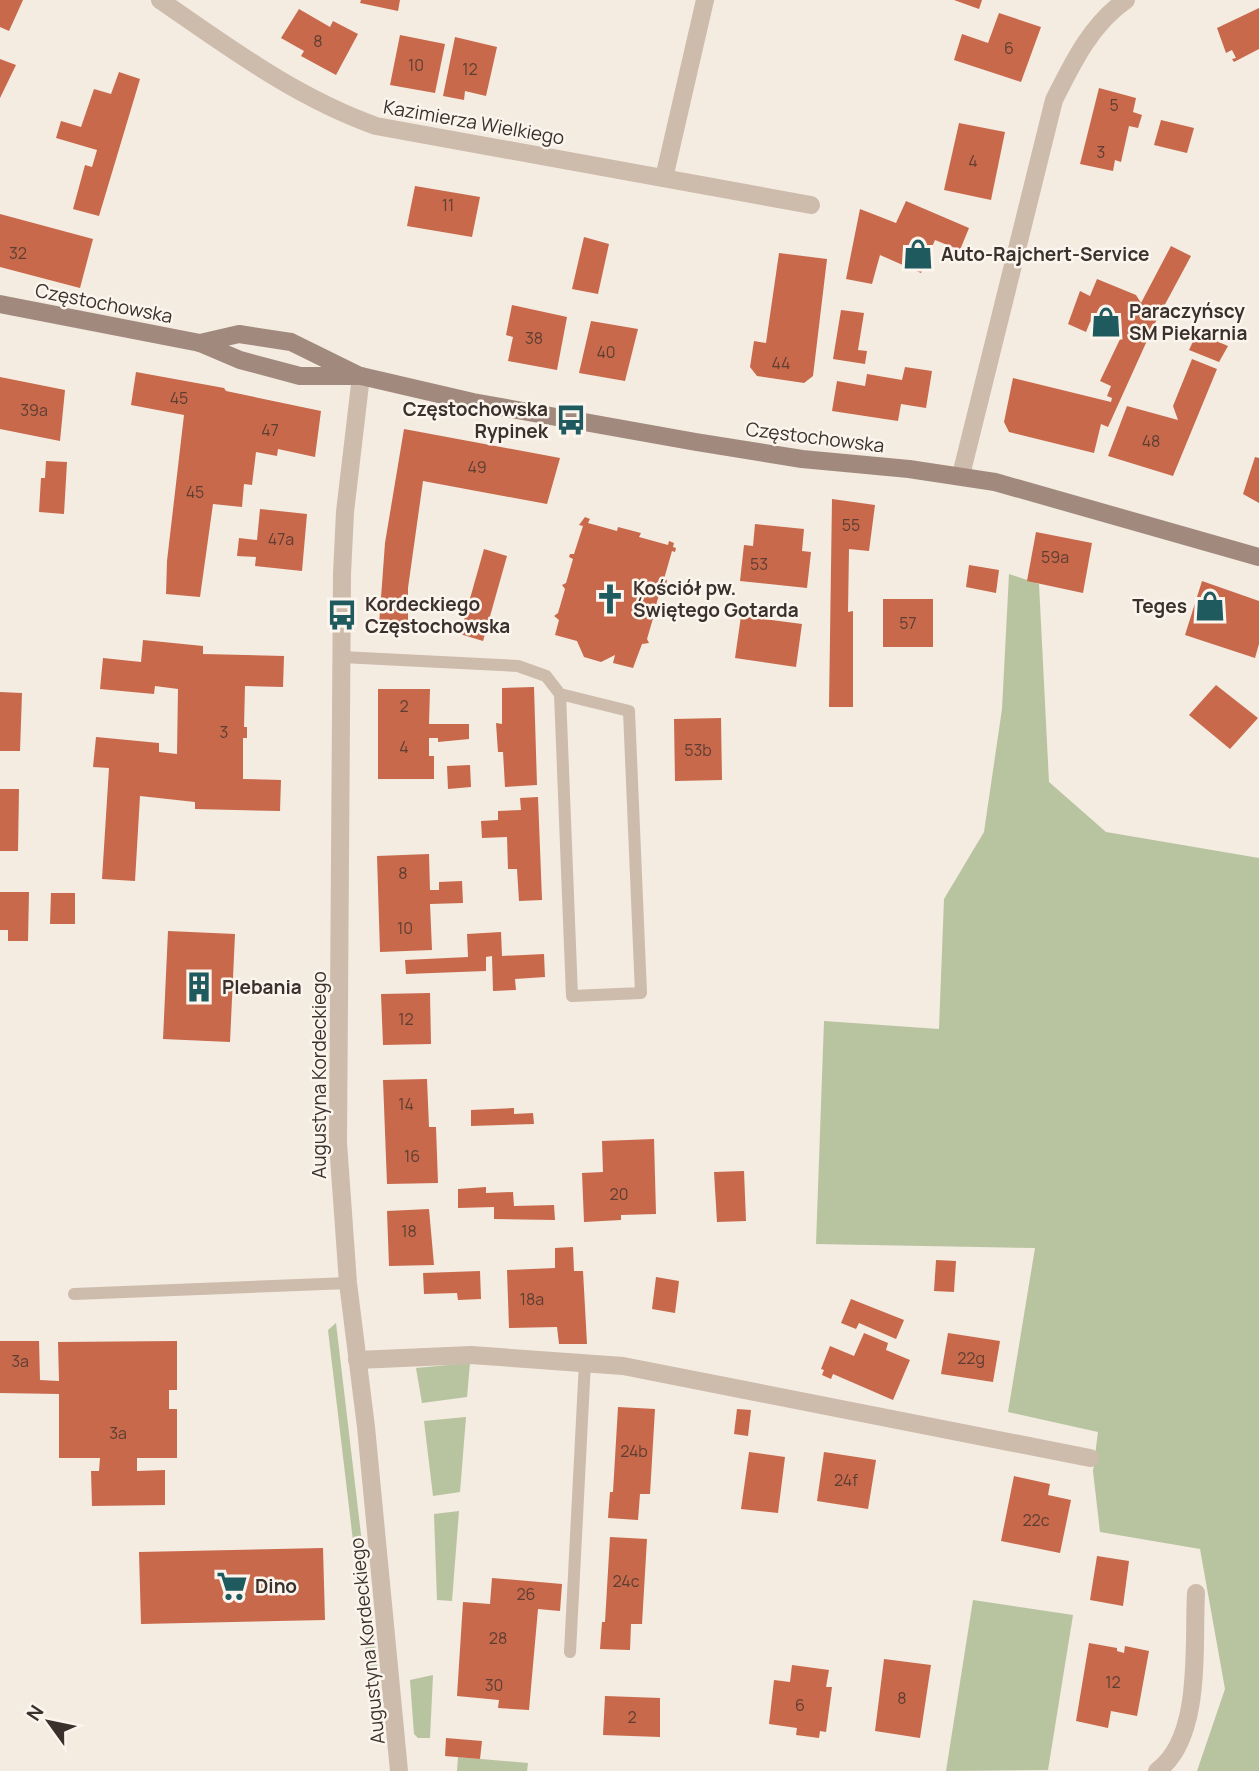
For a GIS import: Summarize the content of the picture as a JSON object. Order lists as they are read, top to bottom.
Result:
{
  "streets": {
    "main road": ["Częstochowska"],
    "street": ["Kazimierza Wielkiego", "Augustyna Kordeckiego"]
  },
  "crossings": [
    ["Częstochowska", "Augustyna Kordeckiego"]
  ],
  "places": {
    "shop": ["Auto-Rajchert-Service", "Paraczyńscy SM Piekarnia", "Teges"],
    "bus stop": ["Częstochowska Rypinek", "Kordeckiego Częstochowska"],
    "church": ["Kościół pw. Świętego Gotarda"],
    "building": ["Plebania"],
    "supermarket": ["Dino"]
  },
  "house_numbers": [
    "8",
    "6",
    "10",
    "12",
    "5",
    "3",
    "4",
    "11",
    "32",
    "38",
    "40",
    "44",
    "45",
    "39a",
    "47",
    "48",
    "49",
    "45",
    "55",
    "47a",
    "59a",
    "53",
    "57",
    "2",
    "3",
    "4",
    "53b",
    "8",
    "10",
    "12",
    "14",
    "16",
    "20",
    "18",
    "18a",
    "22g",
    "3a",
    "3a",
    "24b",
    "24f",
    "22c",
    "24c",
    "26",
    "28",
    "12",
    "30",
    "8",
    "6",
    "2"
  ],
  "north": "top left"
}
